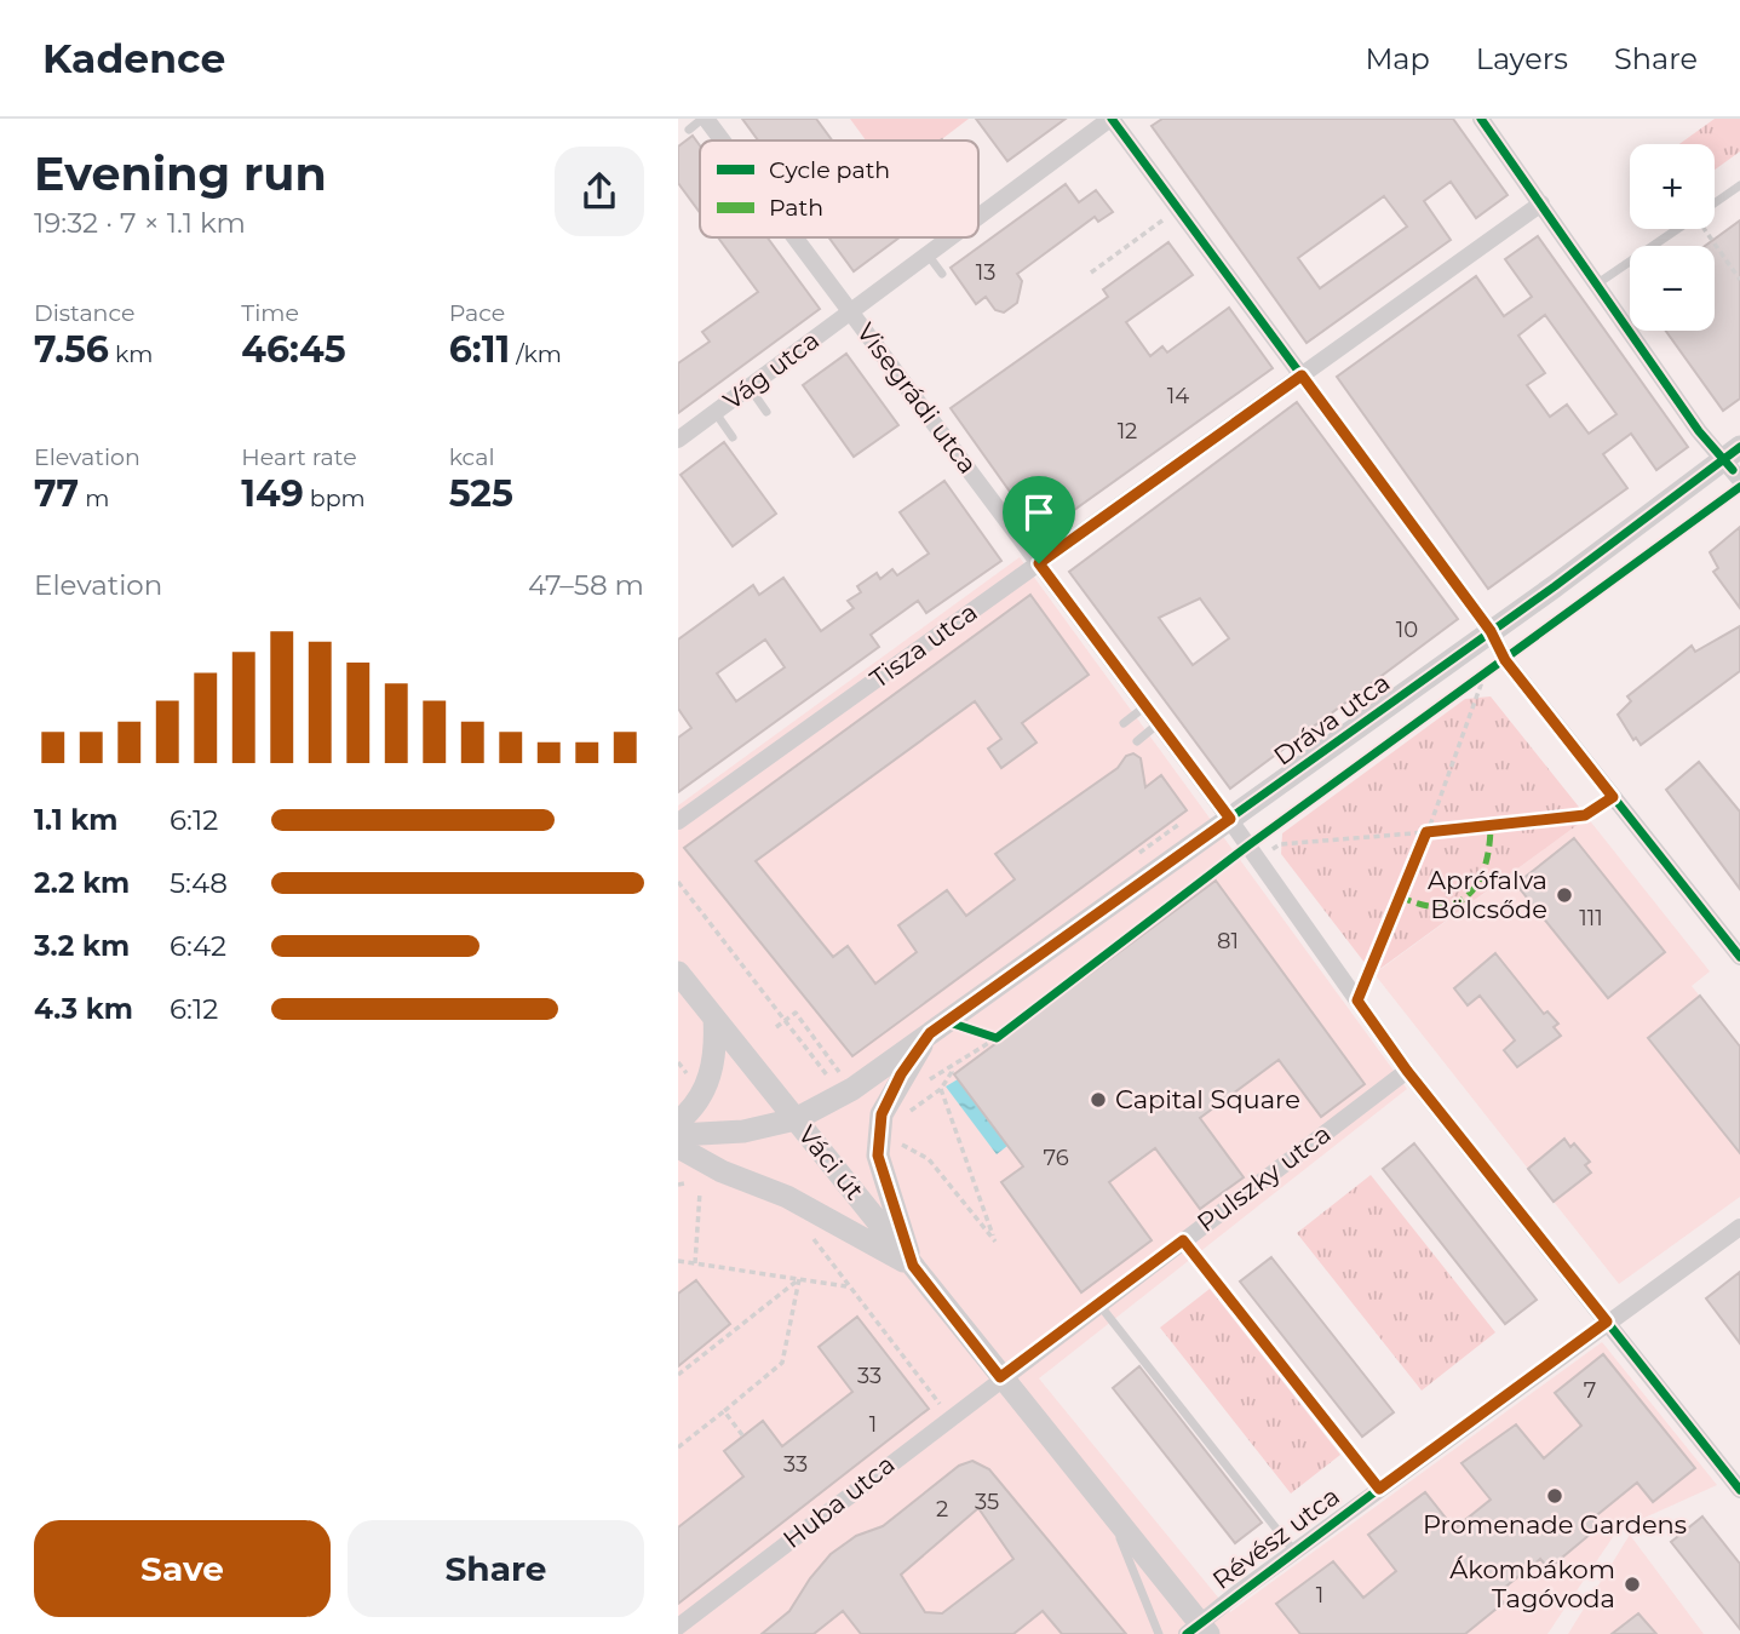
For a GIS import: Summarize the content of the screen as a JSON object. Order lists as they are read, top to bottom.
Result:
{
  "streets": {
    "main road": ["Dráva utca", "Váci út"],
    "street": [
      "Vág utca",
      "Visegrádi utca",
      "Tisza utca",
      "Pulszky utca",
      "Huba utca",
      "Révész utca"
    ]
  },
  "crossings": [
    ["Vág utca", "Visegrádi utca"],
    ["Visegrádi utca", "Tisza utca"],
    ["Visegrádi utca", "Dráva utca"],
    ["Visegrádi utca", "Pulszky utca"],
    ["Visegrádi utca", "Révész utca"],
    ["Dráva utca", "Váci út"],
    ["Váci út", "Pulszky utca"],
    ["Váci út", "Huba utca"],
    ["Váci út", "Révész utca"],
    ["Pulszky utca", "Huba utca"],
    ["Pulszky utca", "Révész utca"]
  ],
  "places": [
    "Aprófalva Bölcsőde",
    "Capital Square",
    "Promenade Gardens",
    "Ákombákom Tagóvoda"
  ],
  "house_numbers": [
    "13",
    "14",
    "12",
    "10",
    "111",
    "81",
    "76",
    "33",
    "7",
    "1",
    "33",
    "35",
    "2",
    "1"
  ],
  "legend": ["Cycle path", "Path"],
  "page": {
    "header": "Kadence",
    "nav": ["Map", "Layers", "Share"],
    "heading": ["Evening run", "19:32 · 7 × 1.1 km"],
    "map_buttons": ["+", "−"],
    "stats": [
      ["Distance", "7.56 km"],
      ["Time", "46:45"],
      ["Pace", "6:11 /km"],
      ["Elevation", "77 m"],
      ["Heart rate", "149 bpm"],
      ["kcal", "525"]
    ],
    "chart": ["Elevation", "47–58 m"],
    "list": [
      {
        "name": "1.1 km",
        "note": "6:12"
      },
      {
        "name": "2.2 km",
        "note": "5:48"
      },
      {
        "name": "3.2 km",
        "note": "6:42"
      },
      {
        "name": "4.3 km",
        "note": "6:12"
      }
    ],
    "buttons": ["Save", "Share"]
  }
}
